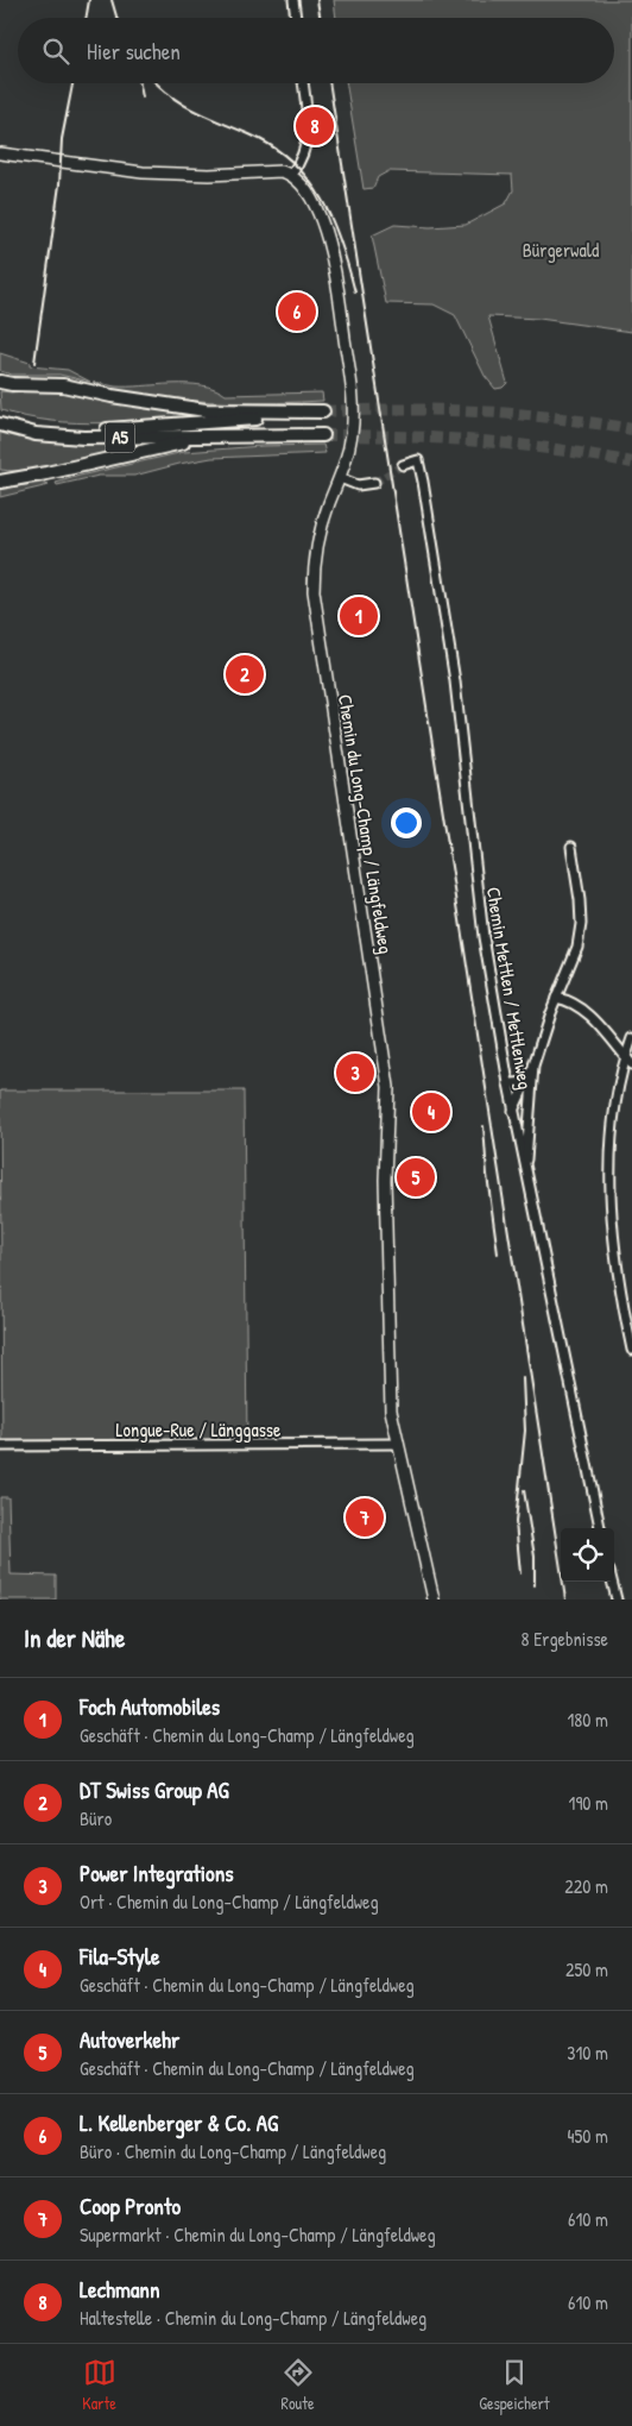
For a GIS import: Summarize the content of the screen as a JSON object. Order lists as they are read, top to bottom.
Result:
{
  "streets": {
    "highway": ["A5"],
    "main road": ["Chemin du Long-Champ / Längfeldweg"],
    "street": ["Chemin Mettlen / Mettlenweg", "Longue-Rue / Länggasse"]
  },
  "crossings": [
    ["Chemin du Long-Champ / Längfeldweg", "Longue-Rue / Länggasse"]
  ],
  "parks": ["Bürgerwald"],
  "page": {
    "search": "Hier suchen",
    "pins": [
      "8",
      "6",
      "1",
      "2",
      "3",
      "4",
      "5",
      "7"
    ],
    "heading": ["In der Nähe", "8 Ergebnisse"],
    "list": [
      {
        "mark": "1",
        "name": "Foch Automobiles",
        "note": "Geschäft · Chemin du Long-Champ / Längfeldweg",
        "value": "180 m"
      },
      {
        "mark": "2",
        "name": "DT Swiss Group AG",
        "note": "Büro",
        "value": "190 m"
      },
      {
        "mark": "3",
        "name": "Power Integrations",
        "note": "Ort · Chemin du Long-Champ / Längfeldweg",
        "value": "220 m"
      },
      {
        "mark": "4",
        "name": "Fila-Style",
        "note": "Geschäft · Chemin du Long-Champ / Längfeldweg",
        "value": "250 m"
      },
      {
        "mark": "5",
        "name": "Autoverkehr",
        "note": "Geschäft · Chemin du Long-Champ / Längfeldweg",
        "value": "310 m"
      },
      {
        "mark": "6",
        "name": "L. Kellenberger & Co. AG",
        "note": "Büro · Chemin du Long-Champ / Längfeldweg",
        "value": "450 m"
      },
      {
        "mark": "7",
        "name": "Coop Pronto",
        "note": "Supermarkt · Chemin du Long-Champ / Längfeldweg",
        "value": "610 m"
      },
      {
        "mark": "8",
        "name": "Lechmann",
        "note": "Haltestelle · Chemin du Long-Champ / Längfeldweg",
        "value": "610 m"
      }
    ],
    "nav": ["Karte", "Route", "Gespeichert"]
  }
}
